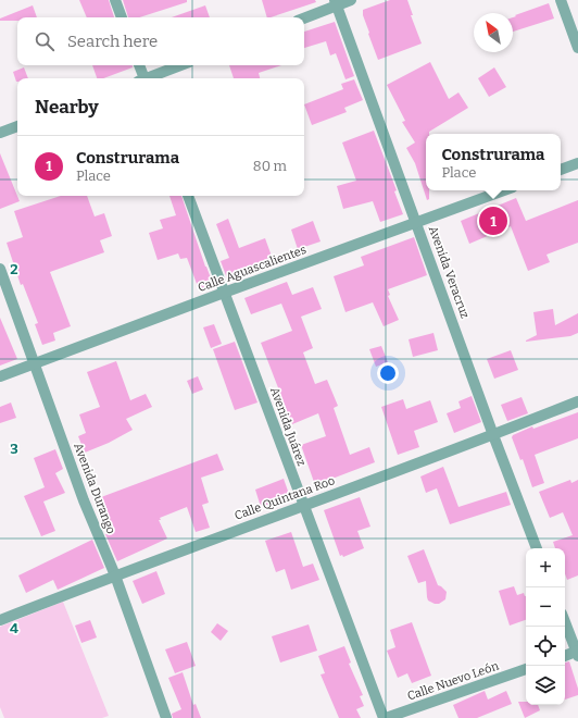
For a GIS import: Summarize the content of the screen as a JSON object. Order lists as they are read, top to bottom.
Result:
{
  "streets": {
    "street": [
      "Calle Aguascalientes",
      "Avenida Veracruz",
      "Avenida Juárez",
      "Avenida Durango",
      "Calle Quintana Roo",
      "Calle Nuevo León"
    ]
  },
  "crossings": [
    ["Calle Aguascalientes", "Avenida Veracruz"],
    ["Calle Aguascalientes", "Avenida Juárez"],
    ["Calle Aguascalientes", "Avenida Durango"],
    ["Avenida Veracruz", "Calle Quintana Roo"],
    ["Avenida Juárez", "Calle Quintana Roo"],
    ["Avenida Juárez", "Calle Nuevo León"],
    ["Avenida Durango", "Calle Quintana Roo"]
  ],
  "north": "top left",
  "page": {
    "search": "Search here",
    "heading": "Nearby",
    "popup": ["Construrama", "Place"],
    "list": [
      {
        "mark": "1",
        "name": "Construrama",
        "note": "Place",
        "value": "80 m"
      }
    ],
    "pins": "1",
    "map_buttons": ["+", "−"]
  },
  "grid": {
    "rows": ["2", "3", "4"]
  }
}
